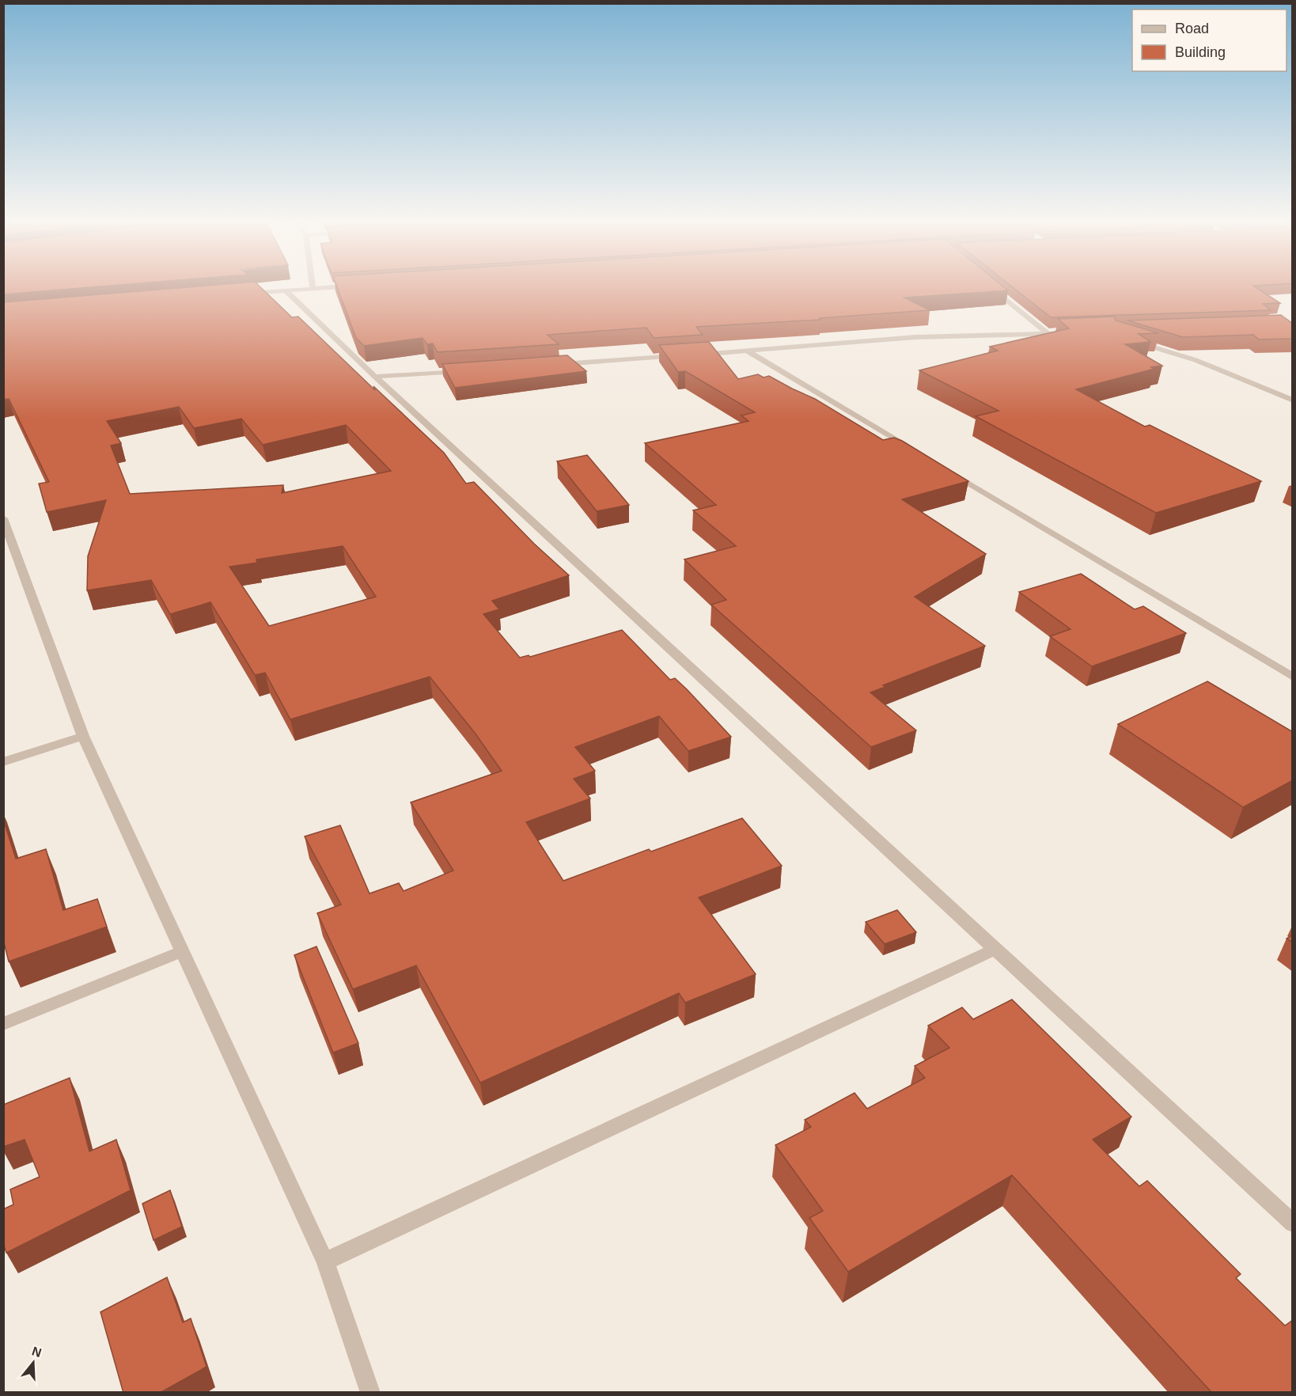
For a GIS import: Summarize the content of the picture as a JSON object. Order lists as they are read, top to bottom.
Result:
{
  "legend": ["Road", "Building"],
  "north": "top"
}
